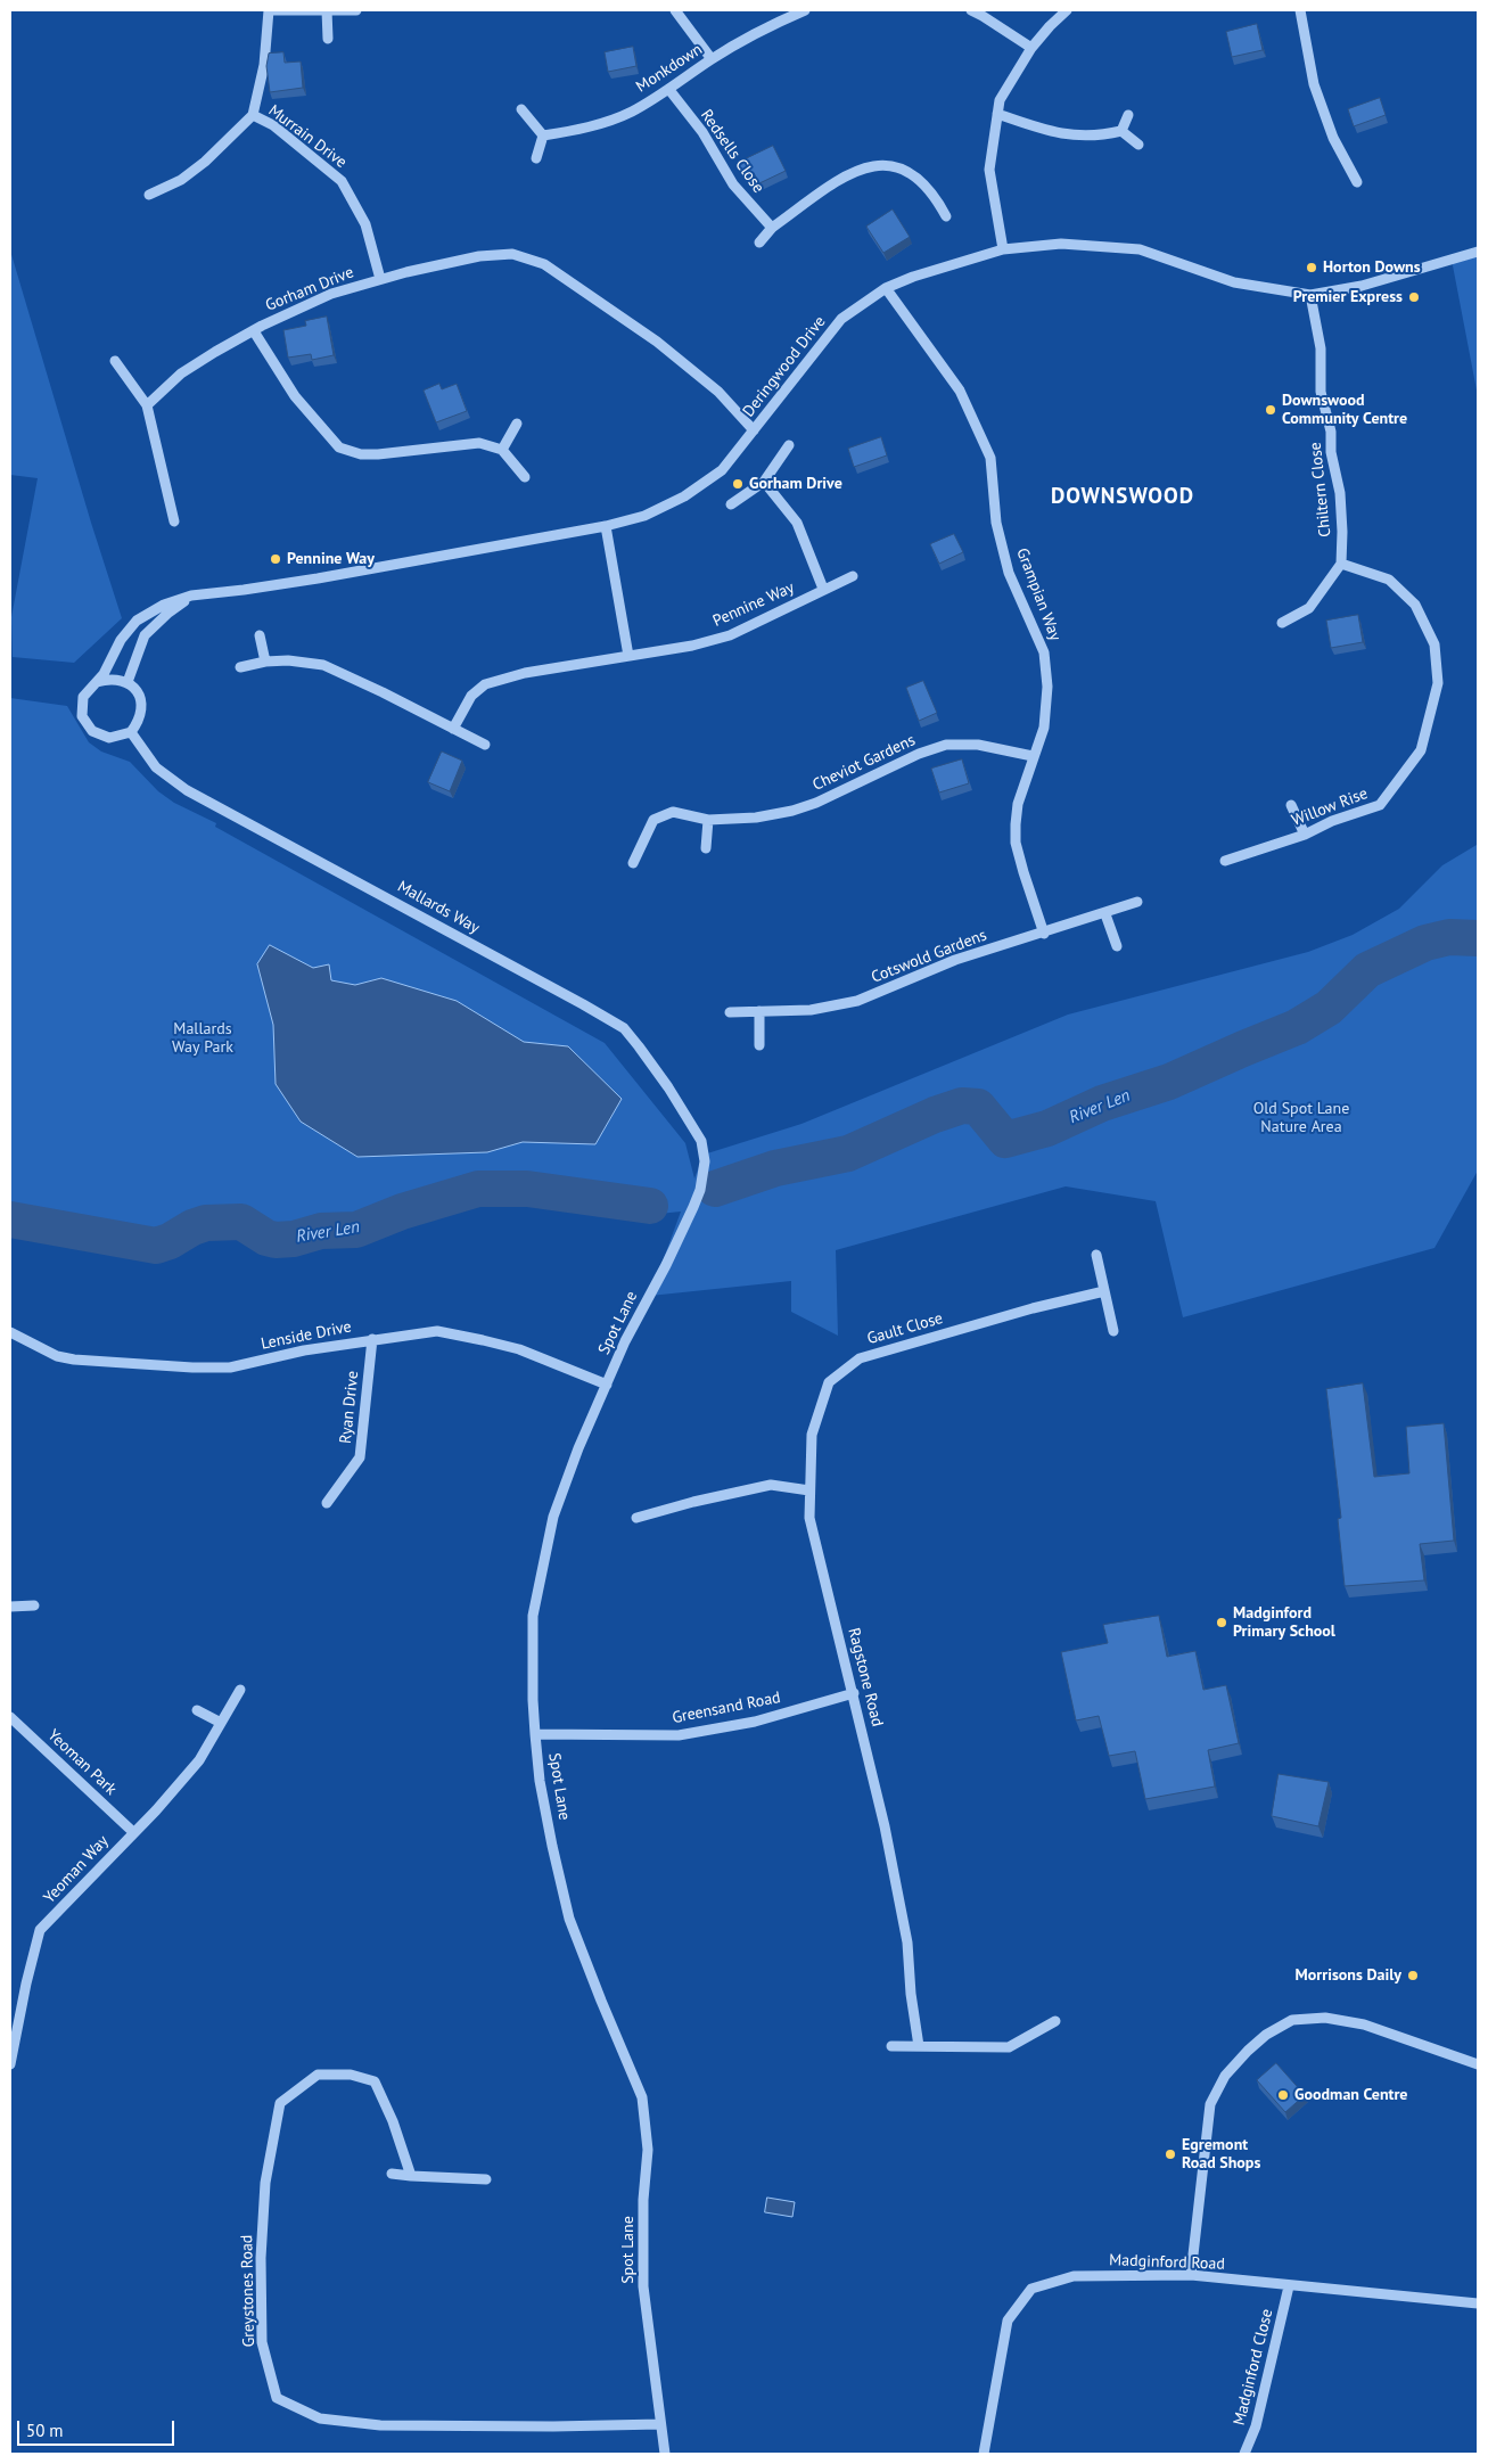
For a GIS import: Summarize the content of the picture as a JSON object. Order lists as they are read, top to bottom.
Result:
{
  "streets": {
    "street": [
      "Monkdown",
      "Murrain Drive",
      "Redsells Close",
      "Gorham Drive",
      "Deringwood Drive",
      "Chiltern Close",
      "Grampian Way",
      "Pennine Way",
      "Cheviot Gardens",
      "Willow Rise",
      "Mallards Way",
      "Cotswold Gardens",
      "Spot Lane",
      "Gault Close",
      "Lenside Drive",
      "Ryan Drive",
      "Ragstone Road",
      "Greensand Road",
      "Yeoman Park",
      "Yeoman Way",
      "Madginford Road",
      "Greystones Road",
      "Madginford Close"
    ]
  },
  "crossings": [
    ["Monkdown", "Redsells Close"],
    ["Murrain Drive", "Gorham Drive"],
    ["Gorham Drive", "Deringwood Drive"],
    ["Deringwood Drive", "Chiltern Close"],
    ["Deringwood Drive", "Grampian Way"],
    ["Deringwood Drive", "Mallards Way"],
    ["Chiltern Close", "Willow Rise"],
    ["Grampian Way", "Cheviot Gardens"],
    ["Grampian Way", "Cotswold Gardens"],
    ["Mallards Way", "Spot Lane"],
    ["Spot Lane", "Lenside Drive"],
    ["Spot Lane", "Greensand Road"],
    ["Spot Lane", "Greystones Road"],
    ["Gault Close", "Ragstone Road"],
    ["Lenside Drive", "Ryan Drive"],
    ["Ragstone Road", "Greensand Road"],
    ["Yeoman Park", "Yeoman Way"],
    ["Madginford Road", "Madginford Close"]
  ],
  "districts": ["DOWNSWOOD"],
  "water": ["River Len"],
  "parks": ["Mallards Way Park", "Old Spot Lane Nature Area"],
  "places": [
    "Horton Downs",
    "Premier Express",
    "Downswood Community Centre",
    "Gorham Drive",
    "Pennine Way",
    "Madginford Primary School",
    "Morrisons Daily",
    "Goodman Centre",
    "Egremont Road Shops"
  ],
  "scale_bar": "50 m"
}
